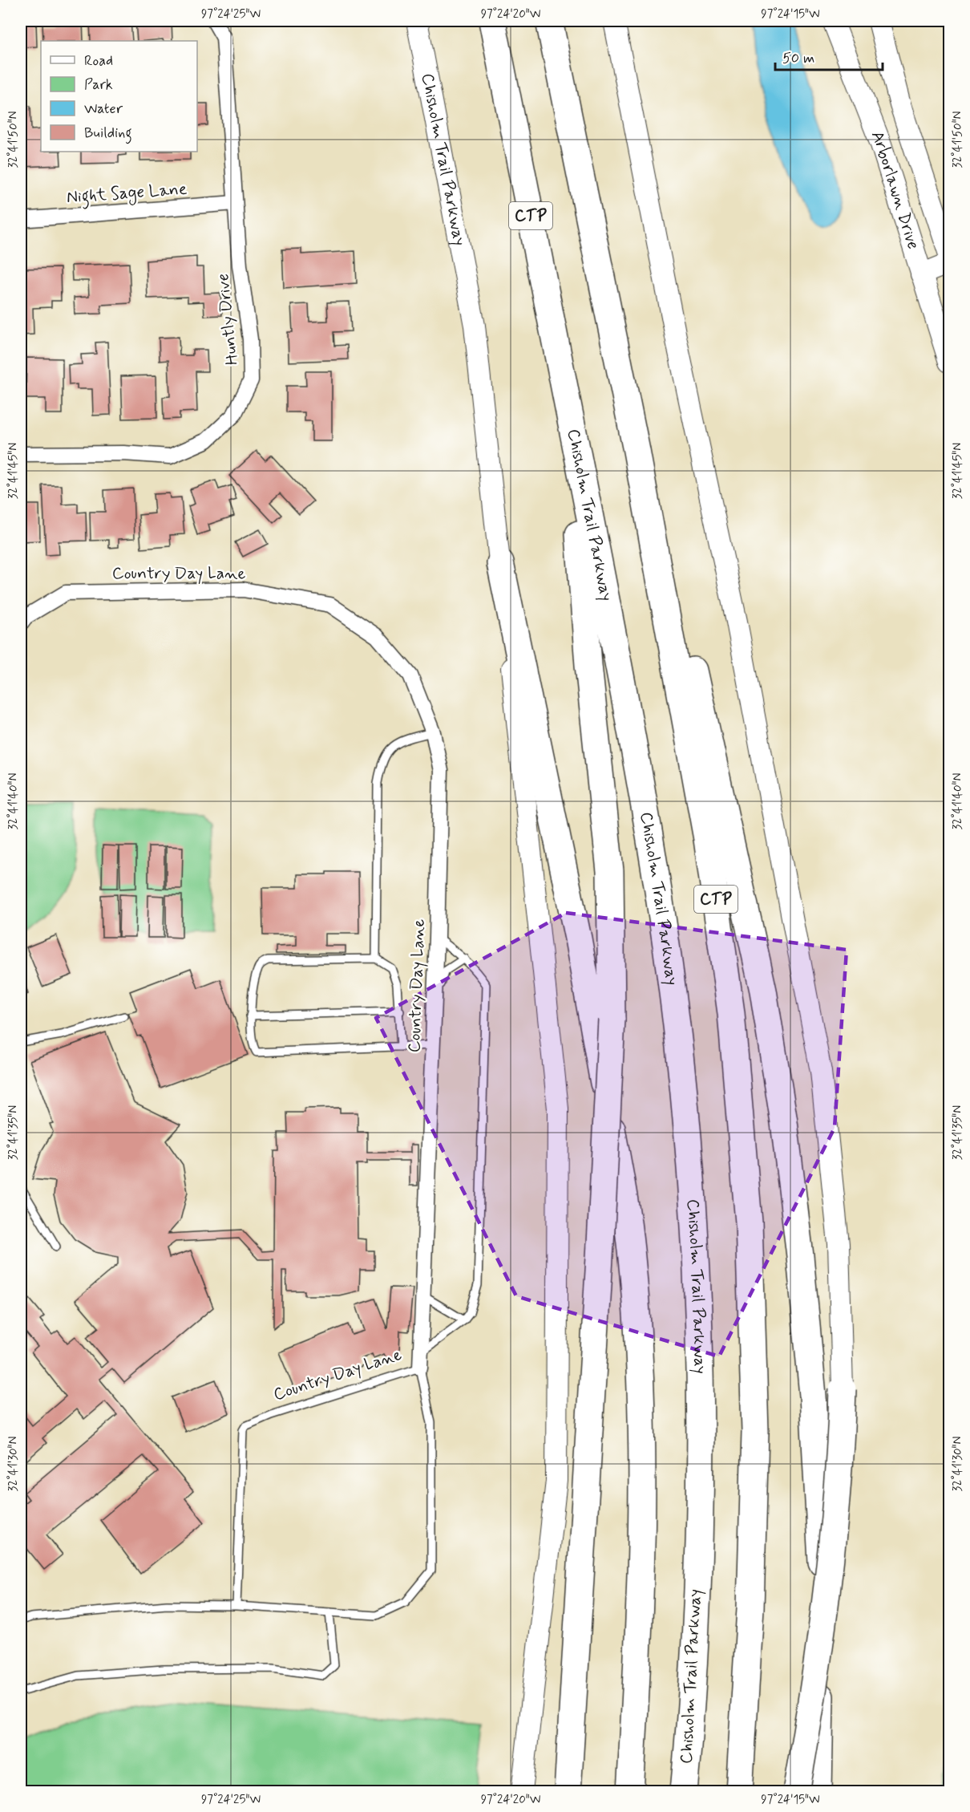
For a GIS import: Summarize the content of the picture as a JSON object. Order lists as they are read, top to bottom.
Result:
{
  "streets": {
    "highway": ["Chisholm Trail Parkway", "CTP"],
    "main road": ["Arborlawn Drive"],
    "street": ["Night Sage Lane", "Huntly Drive", "Country Day Lane"]
  },
  "crossings": [
    ["Night Sage Lane", "Huntly Drive"]
  ],
  "legend": [
    "Road",
    "Park",
    "Water",
    "Building"
  ],
  "scale_bar": "50 m",
  "coordinates": [
    "97°24'25\"W",
    "97°24'20\"W",
    "97°24'15\"W",
    "32°41'50\"N",
    "32°41'45\"N",
    "32°41'40\"N",
    "32°41'35\"N",
    "32°41'30\"N"
  ]
}
